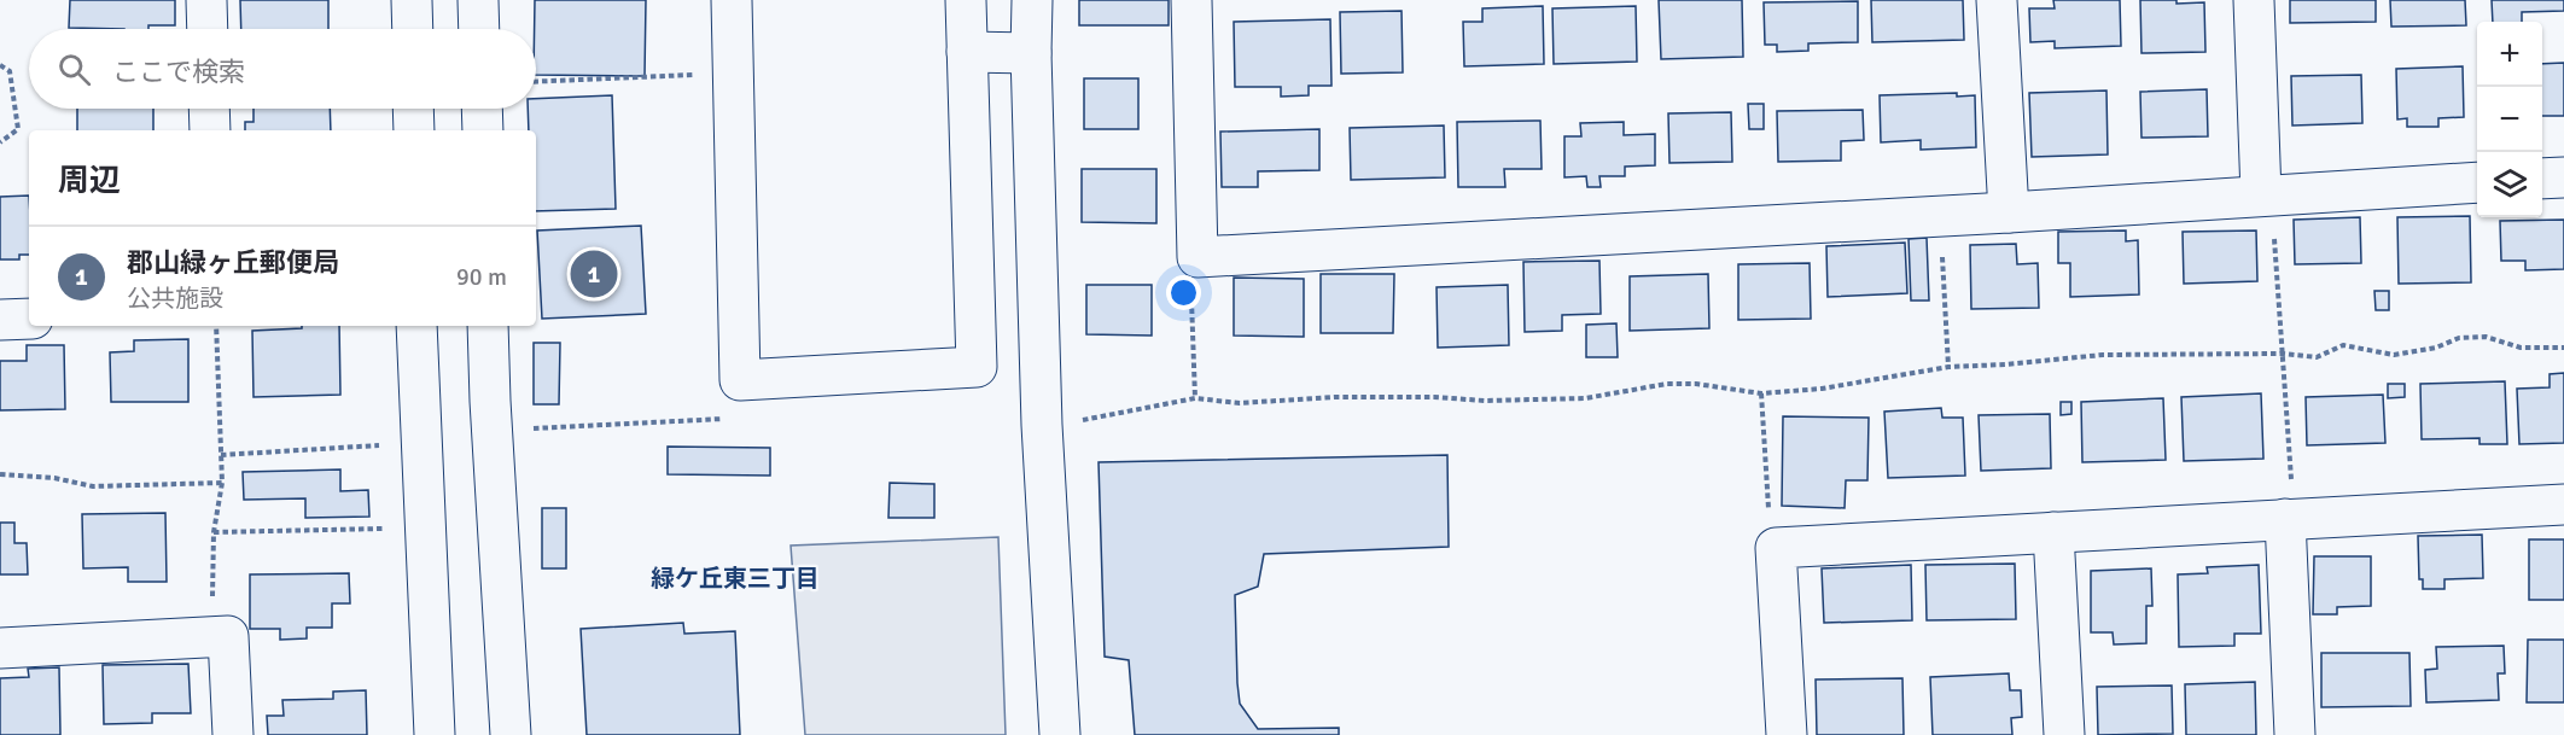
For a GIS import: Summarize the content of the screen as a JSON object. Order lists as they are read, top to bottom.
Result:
{
  "districts": ["緑ケ丘東三丁目"],
  "page": {
    "map_buttons": ["+", "−"],
    "search": "ここで検索",
    "heading": "周辺",
    "list": [
      {
        "mark": "1",
        "name": "郡山緑ヶ丘郵便局",
        "note": "公共施設",
        "value": "90 m"
      }
    ],
    "pins": "1"
  }
}
